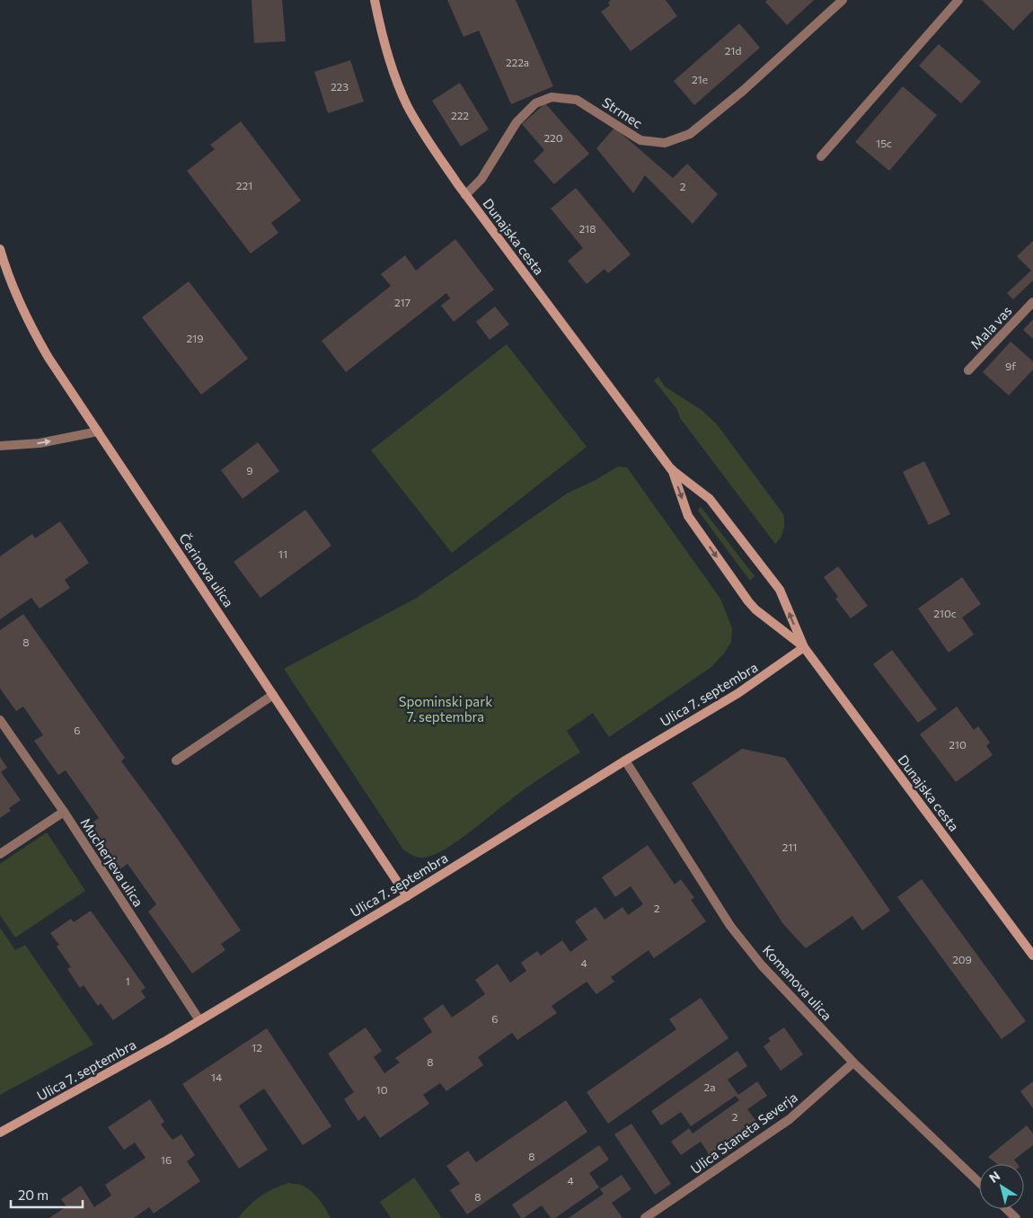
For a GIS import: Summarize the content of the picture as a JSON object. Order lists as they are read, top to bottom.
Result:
{
  "streets": {
    "street": [
      "Strmec",
      "Dunajska cesta",
      "Mala vas",
      "Čerinova ulica",
      "Ulica 7. septembra",
      "Mucherjeva ulica",
      "Komanova ulica",
      "Ulica Staneta Severja"
    ]
  },
  "crossings": [
    ["Strmec", "Dunajska cesta"],
    ["Dunajska cesta", "Ulica 7. septembra"],
    ["Čerinova ulica", "Ulica 7. septembra"],
    ["Ulica 7. septembra", "Mucherjeva ulica"],
    ["Ulica 7. septembra", "Komanova ulica"],
    ["Komanova ulica", "Ulica Staneta Severja"]
  ],
  "parks": ["Spominski park 7. septembra"],
  "house_numbers": [
    "21d",
    "222a",
    "21e",
    "223",
    "222",
    "220",
    "15c",
    "221",
    "2",
    "218",
    "217",
    "219",
    "9f",
    "9",
    "11",
    "210c",
    "8",
    "6",
    "210",
    "211",
    "2",
    "209",
    "4",
    "1",
    "6",
    "12",
    "8",
    "14",
    "2a",
    "10",
    "2",
    "8",
    "16",
    "4",
    "8"
  ],
  "scale_bar": "20 m",
  "north": "top left"
}
